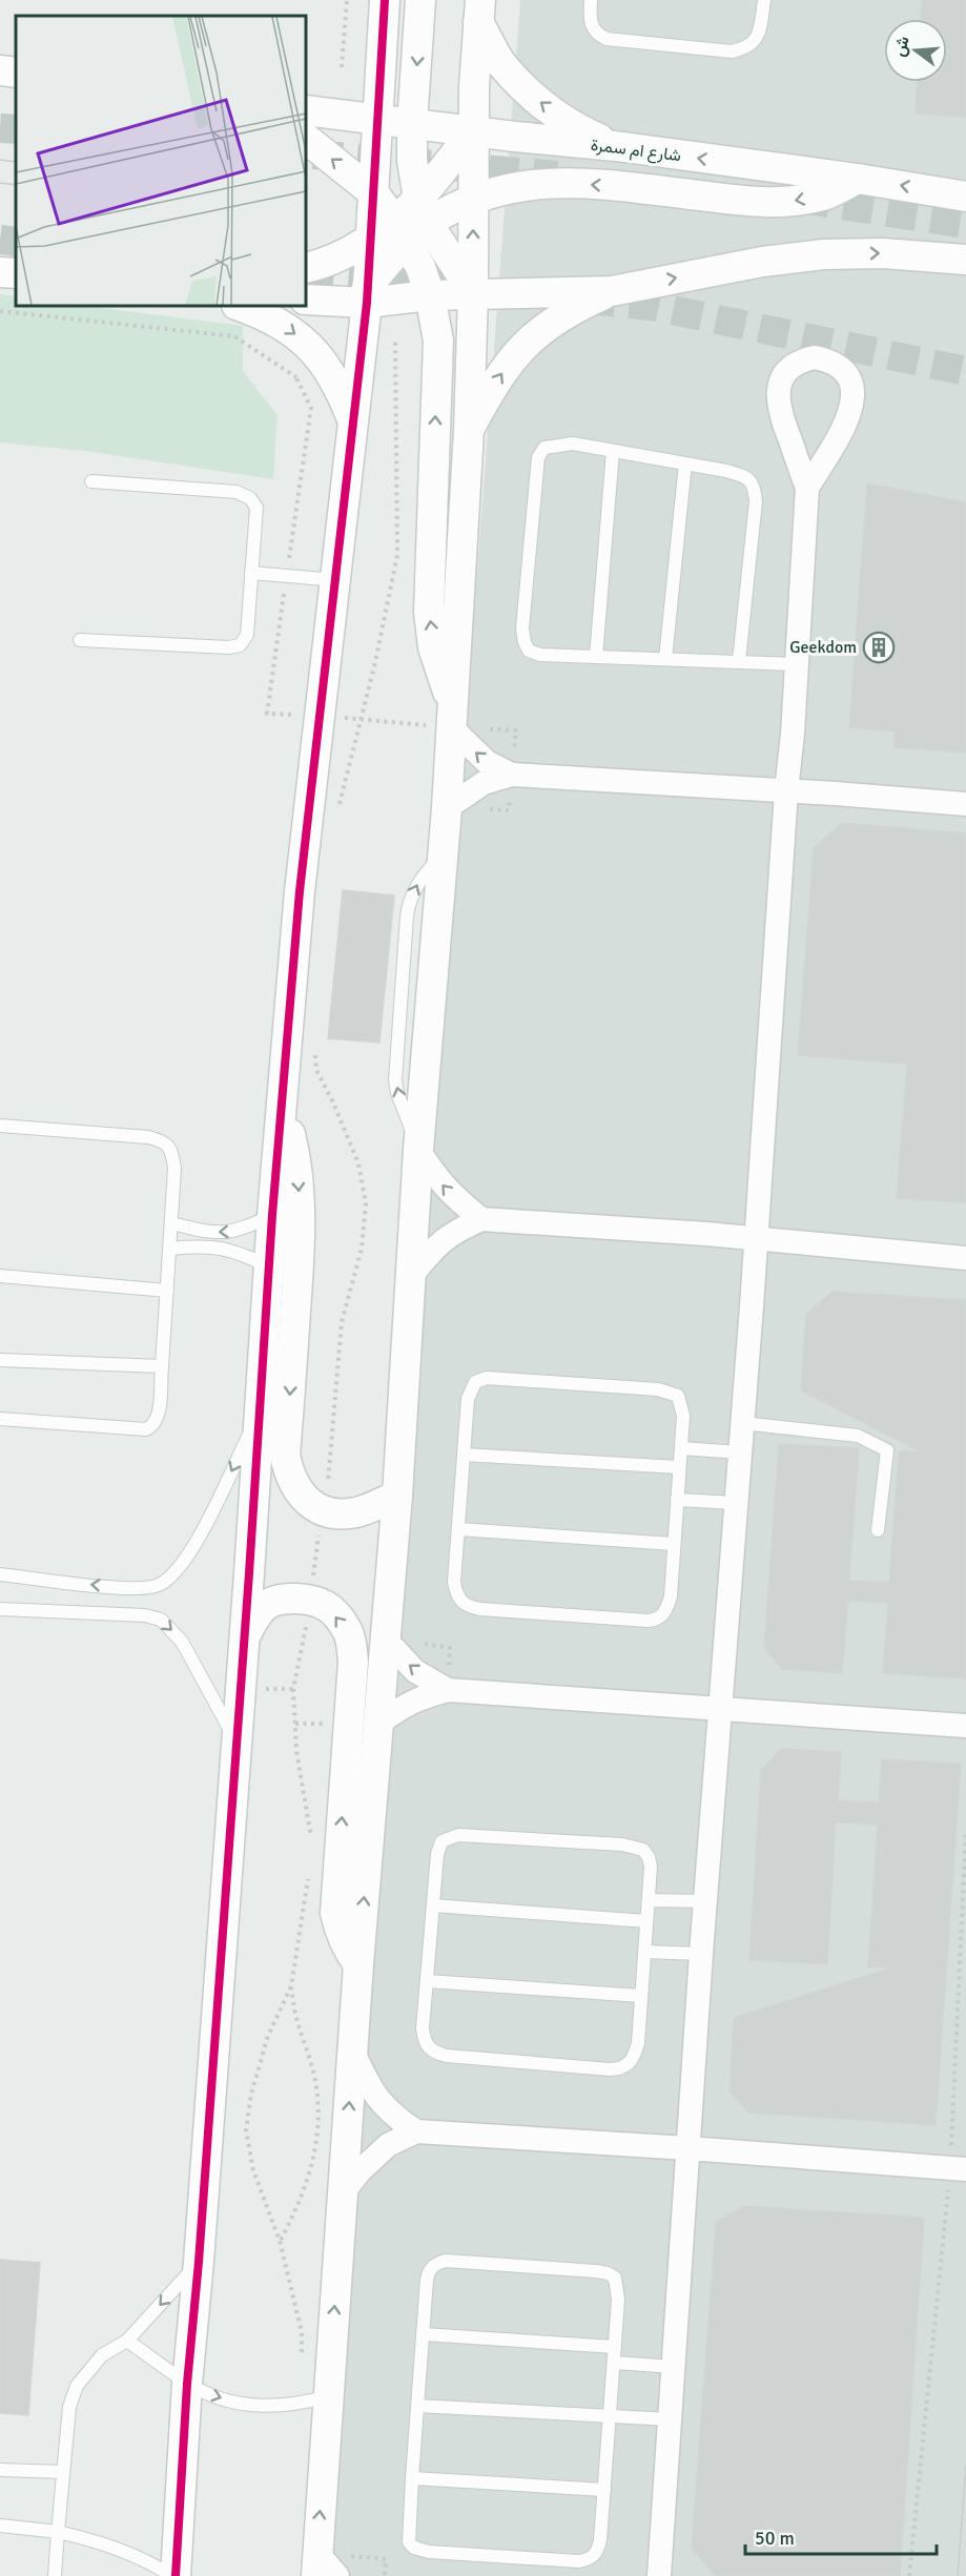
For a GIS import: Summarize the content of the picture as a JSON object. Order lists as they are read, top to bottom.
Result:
{
  "streets": {
    "street": ["شارع ام سمرة"]
  },
  "places": {
    "building": ["Geekdom"]
  },
  "scale_bar": "50 m",
  "north": "left"
}
